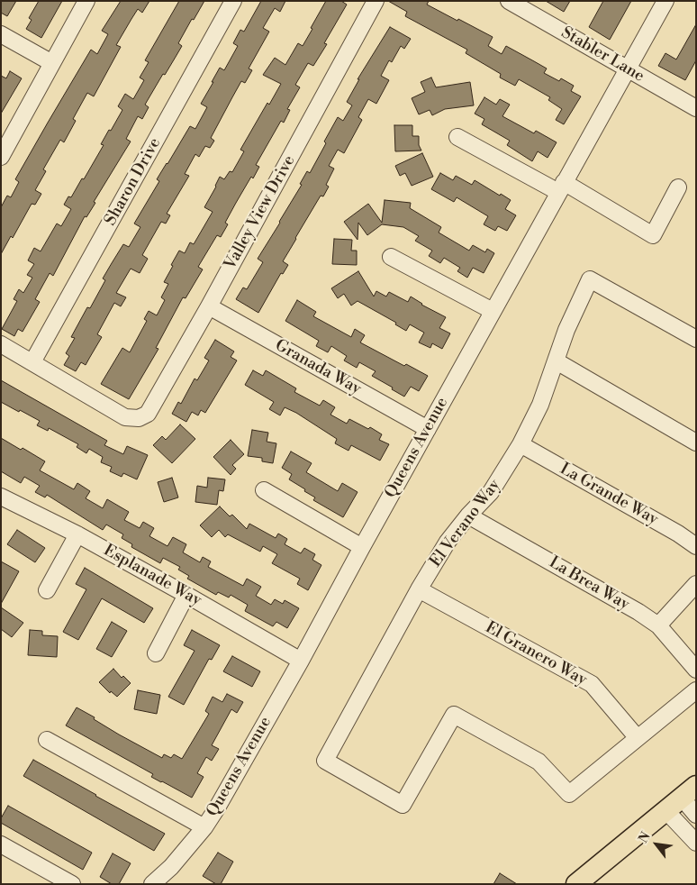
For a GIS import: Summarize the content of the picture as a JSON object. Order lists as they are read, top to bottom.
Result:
{
  "streets": {
    "street": [
      "Stabler Lane",
      "Sharon Drive",
      "Valley View Drive",
      "Granada Way",
      "Queens Avenue",
      "La Grande Way",
      "El Verano Way",
      "Esplanade Way",
      "La Brea Way",
      "El Granero Way"
    ]
  },
  "crossings": [
    ["Stabler Lane", "Queens Avenue"],
    ["Sharon Drive", "Valley View Drive"],
    ["Valley View Drive", "Granada Way"],
    ["Granada Way", "Queens Avenue"],
    ["Queens Avenue", "Esplanade Way"],
    ["La Grande Way", "El Verano Way"],
    ["El Verano Way", "La Brea Way"],
    ["El Verano Way", "El Granero Way"]
  ],
  "north": "top left"
}
